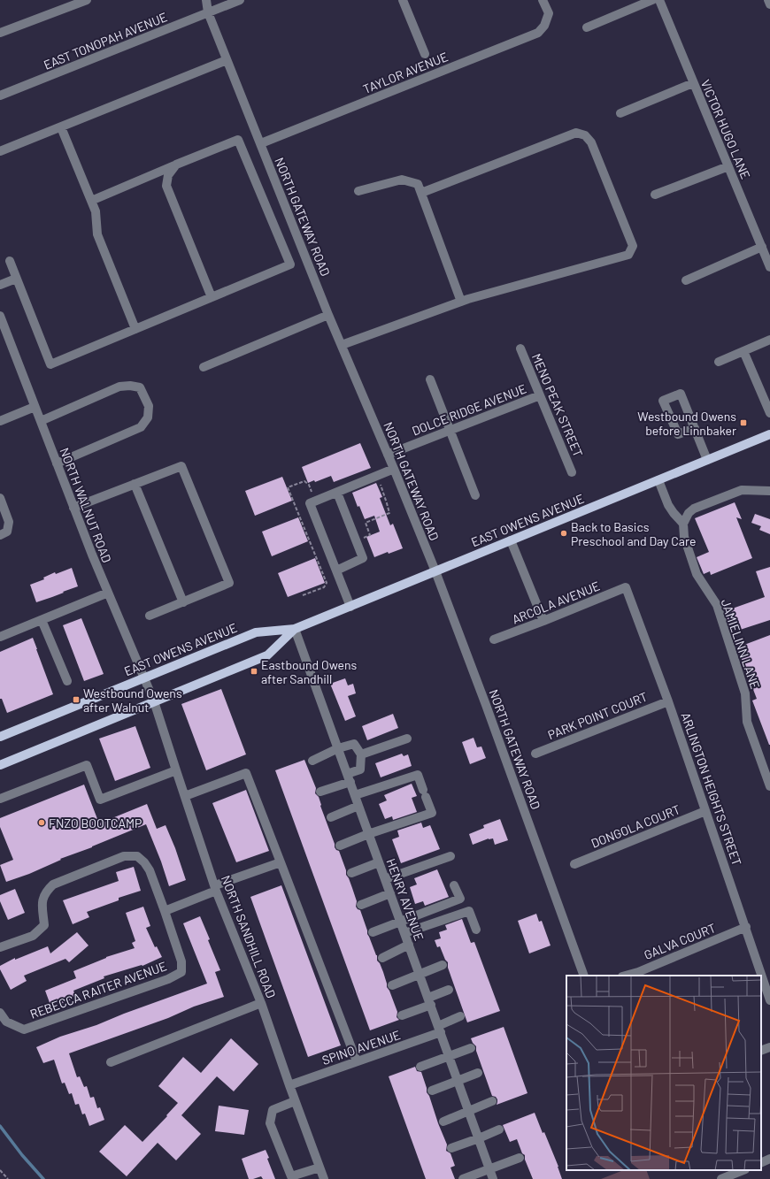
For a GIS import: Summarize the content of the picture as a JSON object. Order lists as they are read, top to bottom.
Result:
{
  "streets": {
    "main road": ["EAST OWENS AVENUE"],
    "street": [
      "EAST TONOPAH AVENUE",
      "TAYLOR AVENUE",
      "VICTOR HUGO LANE",
      "NORTH GATEWAY ROAD",
      "MENO PEAK STREET",
      "DOLCE RIDGE AVENUE",
      "NORTH WALNUT ROAD",
      "ARCOLA AVENUE",
      "JAMIELINN LANE",
      "PARK POINT COURT",
      "ARLINGTON HEIGHTS STREET",
      "DONGOLA COURT",
      "HENRY AVENUE",
      "NORTH SANDHILL ROAD",
      "GALVA COURT",
      "REBECCA RAITER AVENUE",
      "SPINO AVENUE"
    ]
  },
  "crossings": [
    ["EAST TONOPAH AVENUE", "NORTH GATEWAY ROAD"],
    ["TAYLOR AVENUE", "NORTH GATEWAY ROAD"],
    ["NORTH GATEWAY ROAD", "DOLCE RIDGE AVENUE"],
    ["NORTH GATEWAY ROAD", "EAST OWENS AVENUE"],
    ["MENO PEAK STREET", "DOLCE RIDGE AVENUE"],
    ["NORTH WALNUT ROAD", "EAST OWENS AVENUE"],
    ["NORTH WALNUT ROAD", "NORTH SANDHILL ROAD"],
    ["EAST OWENS AVENUE", "HENRY AVENUE"],
    ["EAST OWENS AVENUE", "NORTH SANDHILL ROAD"],
    ["ARCOLA AVENUE", "ARLINGTON HEIGHTS STREET"],
    ["PARK POINT COURT", "ARLINGTON HEIGHTS STREET"],
    ["ARLINGTON HEIGHTS STREET", "DONGOLA COURT"],
    ["ARLINGTON HEIGHTS STREET", "GALVA COURT"],
    ["HENRY AVENUE", "SPINO AVENUE"],
    ["NORTH SANDHILL ROAD", "SPINO AVENUE"]
  ],
  "places": {
    "transit": ["Westbound Owens before Linnbaker", "Eastbound Owens after Sandhill", "Westbound Owens after Walnut"],
    "other": ["Back to Basics Preschool and Day Care", "FNZO BOOTCAMP"]
  }
}
